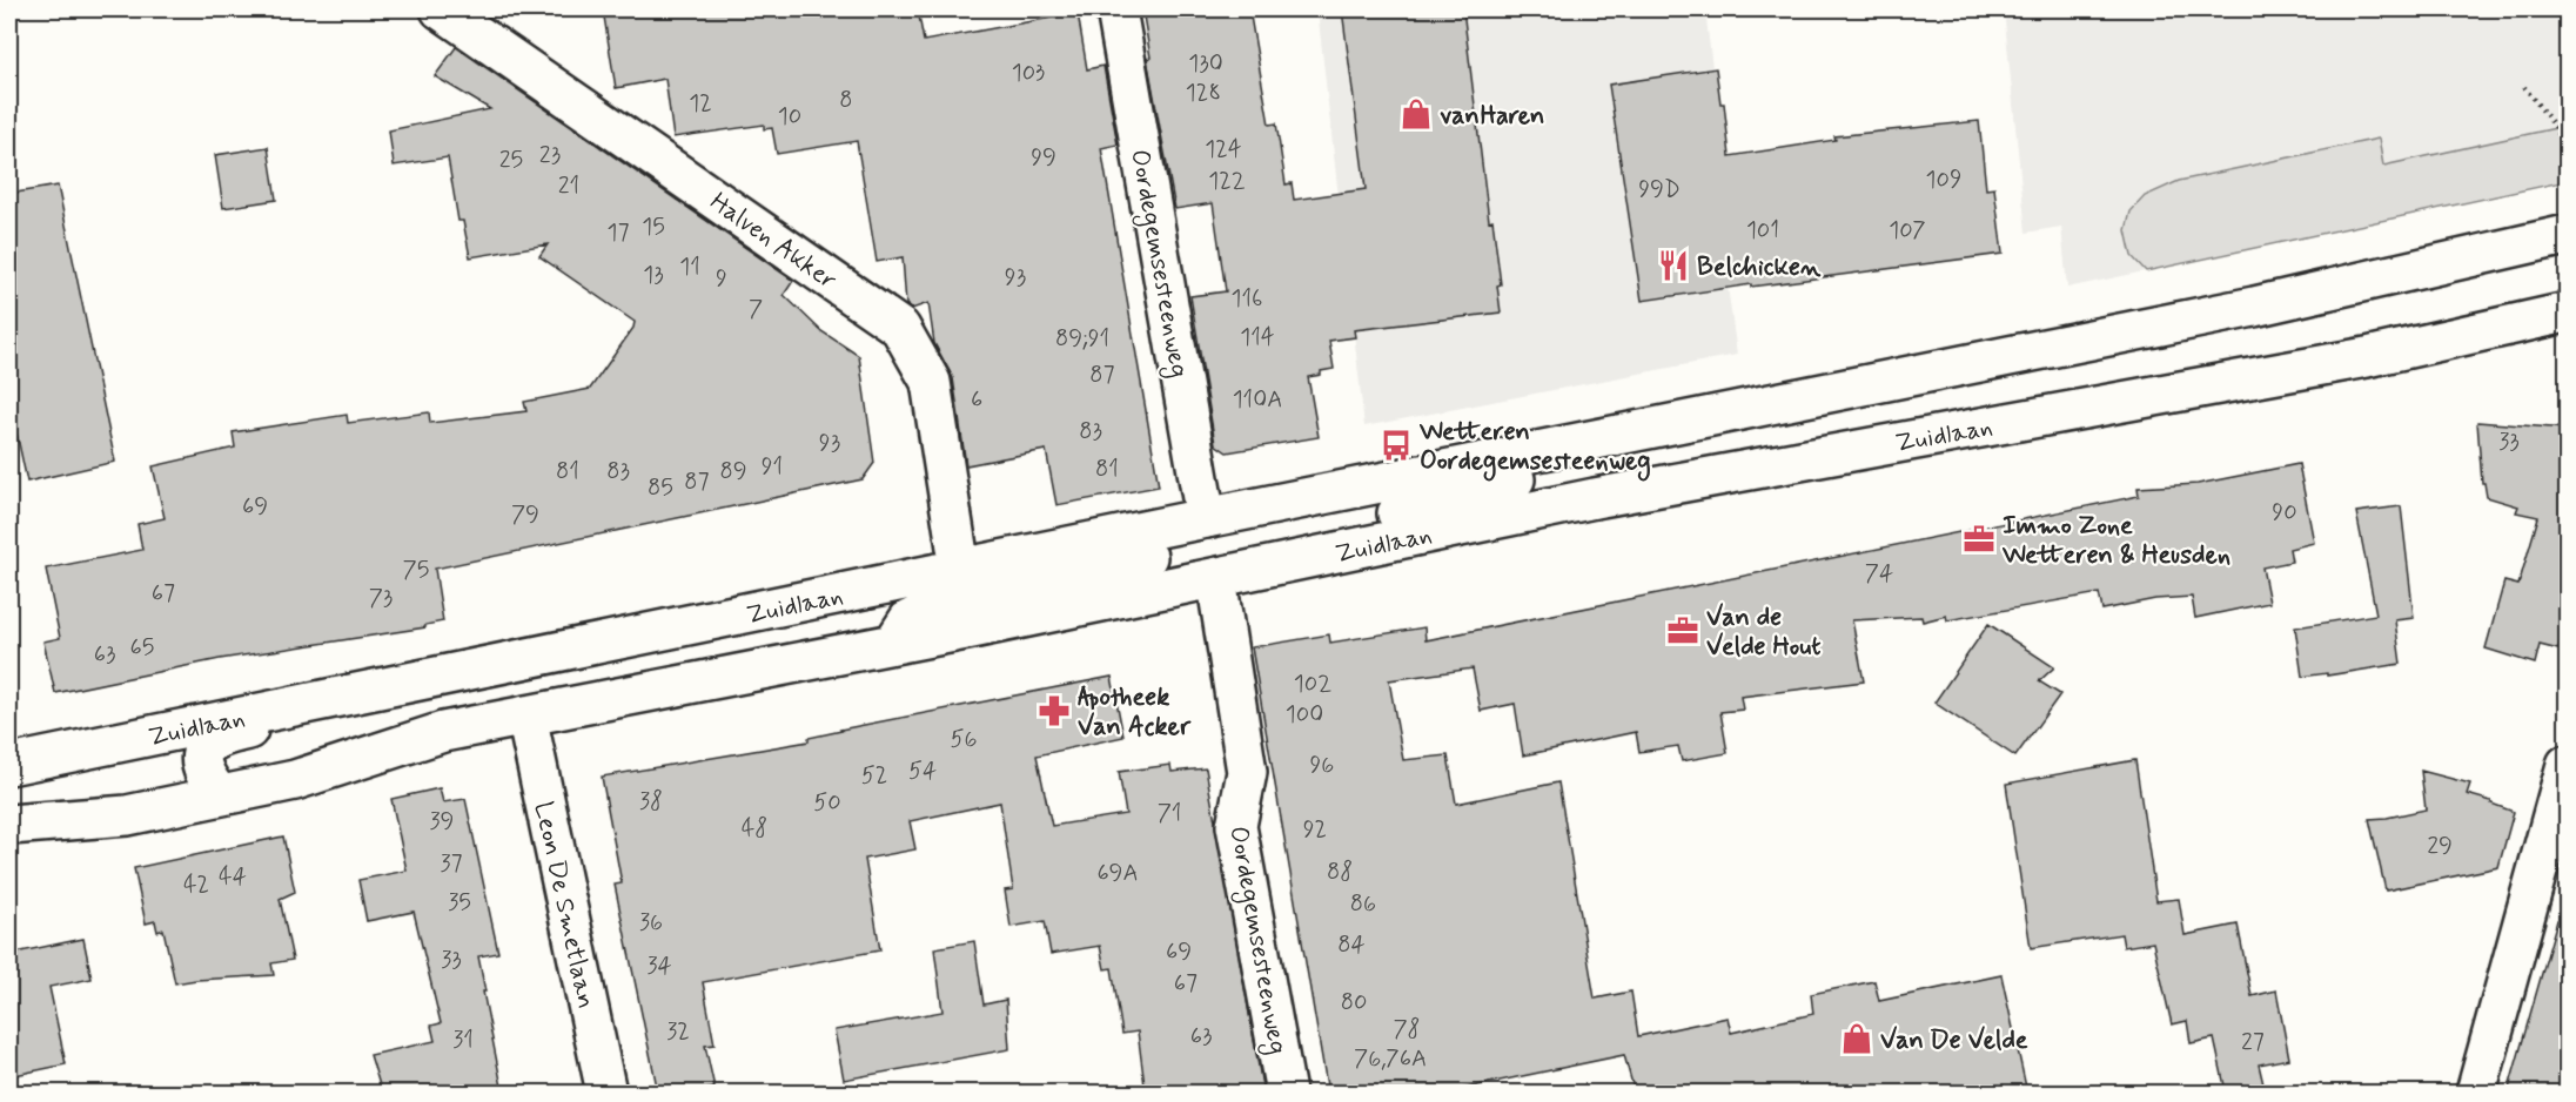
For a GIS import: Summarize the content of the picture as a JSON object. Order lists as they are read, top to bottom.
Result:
{
  "streets": {
    "main road": [
      "Halven Akker",
      "Oordegemsesteenweg",
      "Zuidlaan",
      "Leon De Smetlaan"
    ]
  },
  "crossings": [
    ["Halven Akker", "Zuidlaan"],
    ["Oordegemsesteenweg", "Zuidlaan"],
    ["Zuidlaan", "Leon De Smetlaan"]
  ],
  "places": {
    "shop": ["vanHaren", "Van De Velde"],
    "restaurant": ["Belchicken"],
    "bus stop": ["Wetteren Oordegemsesteenweg"],
    "office": ["Immo Zone Wetteren & Heusden", "Van de Velde Hout"],
    "pharmacy": ["Apotheek Van Acker"]
  },
  "house_numbers": [
    "130",
    "103",
    "128",
    "8",
    "12",
    "10",
    "124",
    "23",
    "99",
    "25",
    "109",
    "122",
    "21",
    "99D",
    "15",
    "101",
    "107",
    "17",
    "11",
    "13",
    "93",
    "9",
    "116",
    "7",
    "114",
    "89;91",
    "87",
    "6",
    "110A",
    "83",
    "33",
    "93",
    "91",
    "81",
    "81",
    "83",
    "89",
    "87",
    "85",
    "69",
    "90",
    "79",
    "75",
    "74",
    "67",
    "73",
    "65",
    "63",
    "102",
    "100",
    "56",
    "96",
    "54",
    "52",
    "38",
    "50",
    "71",
    "39",
    "48",
    "92",
    "29",
    "37",
    "88",
    "69A",
    "44",
    "42",
    "35",
    "86",
    "36",
    "84",
    "69",
    "33",
    "34",
    "67",
    "80",
    "78",
    "32",
    "63",
    "31",
    "27",
    "76,76A"
  ]
}
